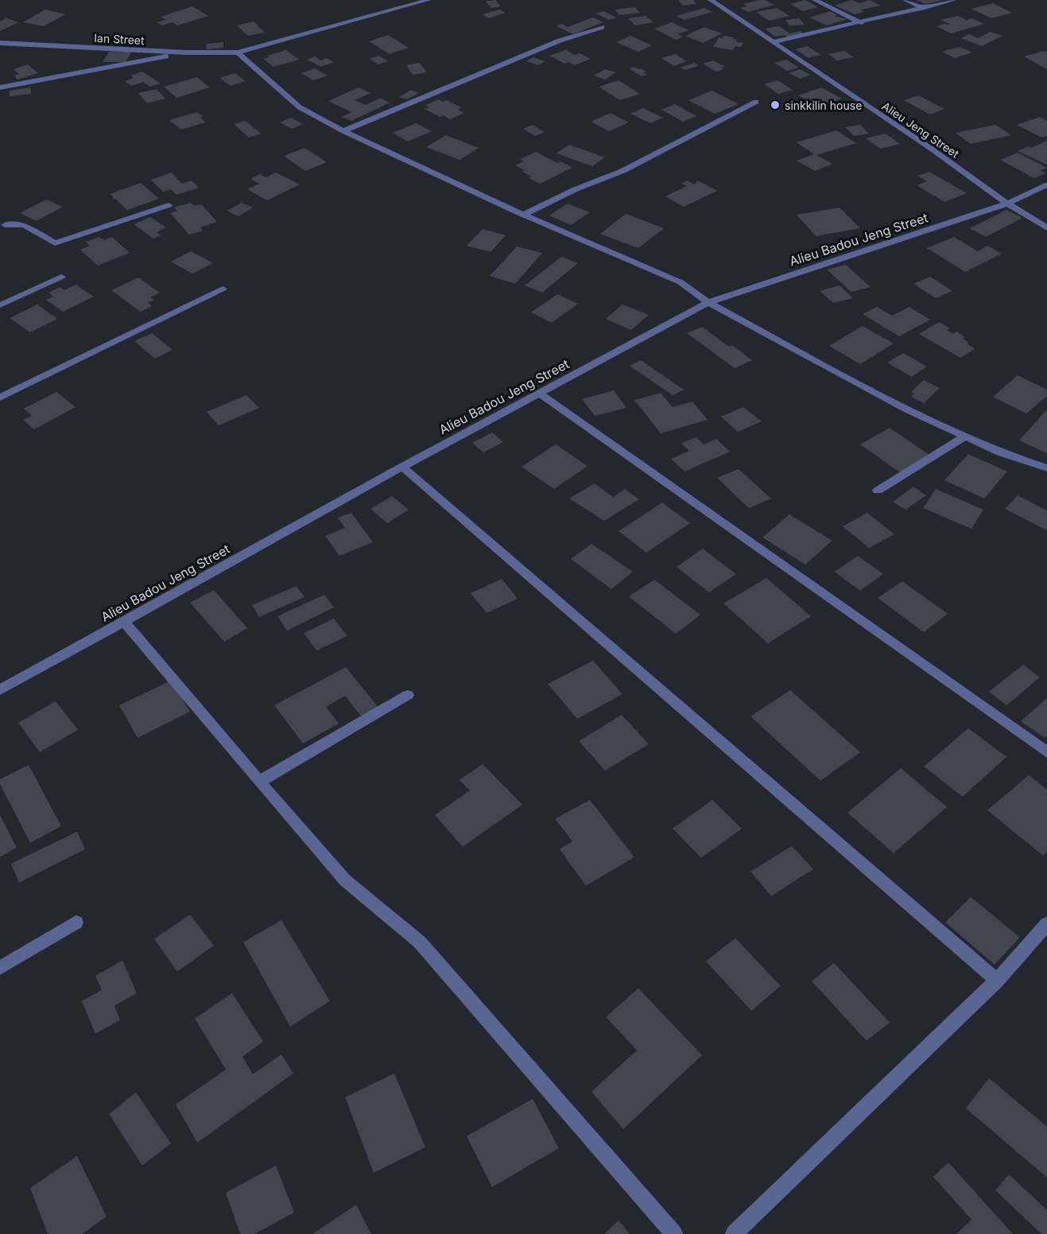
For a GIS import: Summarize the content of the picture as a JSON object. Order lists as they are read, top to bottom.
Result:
{
  "streets": {
    "street": ["Ian Street", "Alieu Jeng Street", "Alieu Badou Jeng Street"]
  },
  "crossings": [
    ["Alieu Jeng Street", "Alieu Badou Jeng Street"]
  ],
  "places": ["sinkkilin house"]
}
